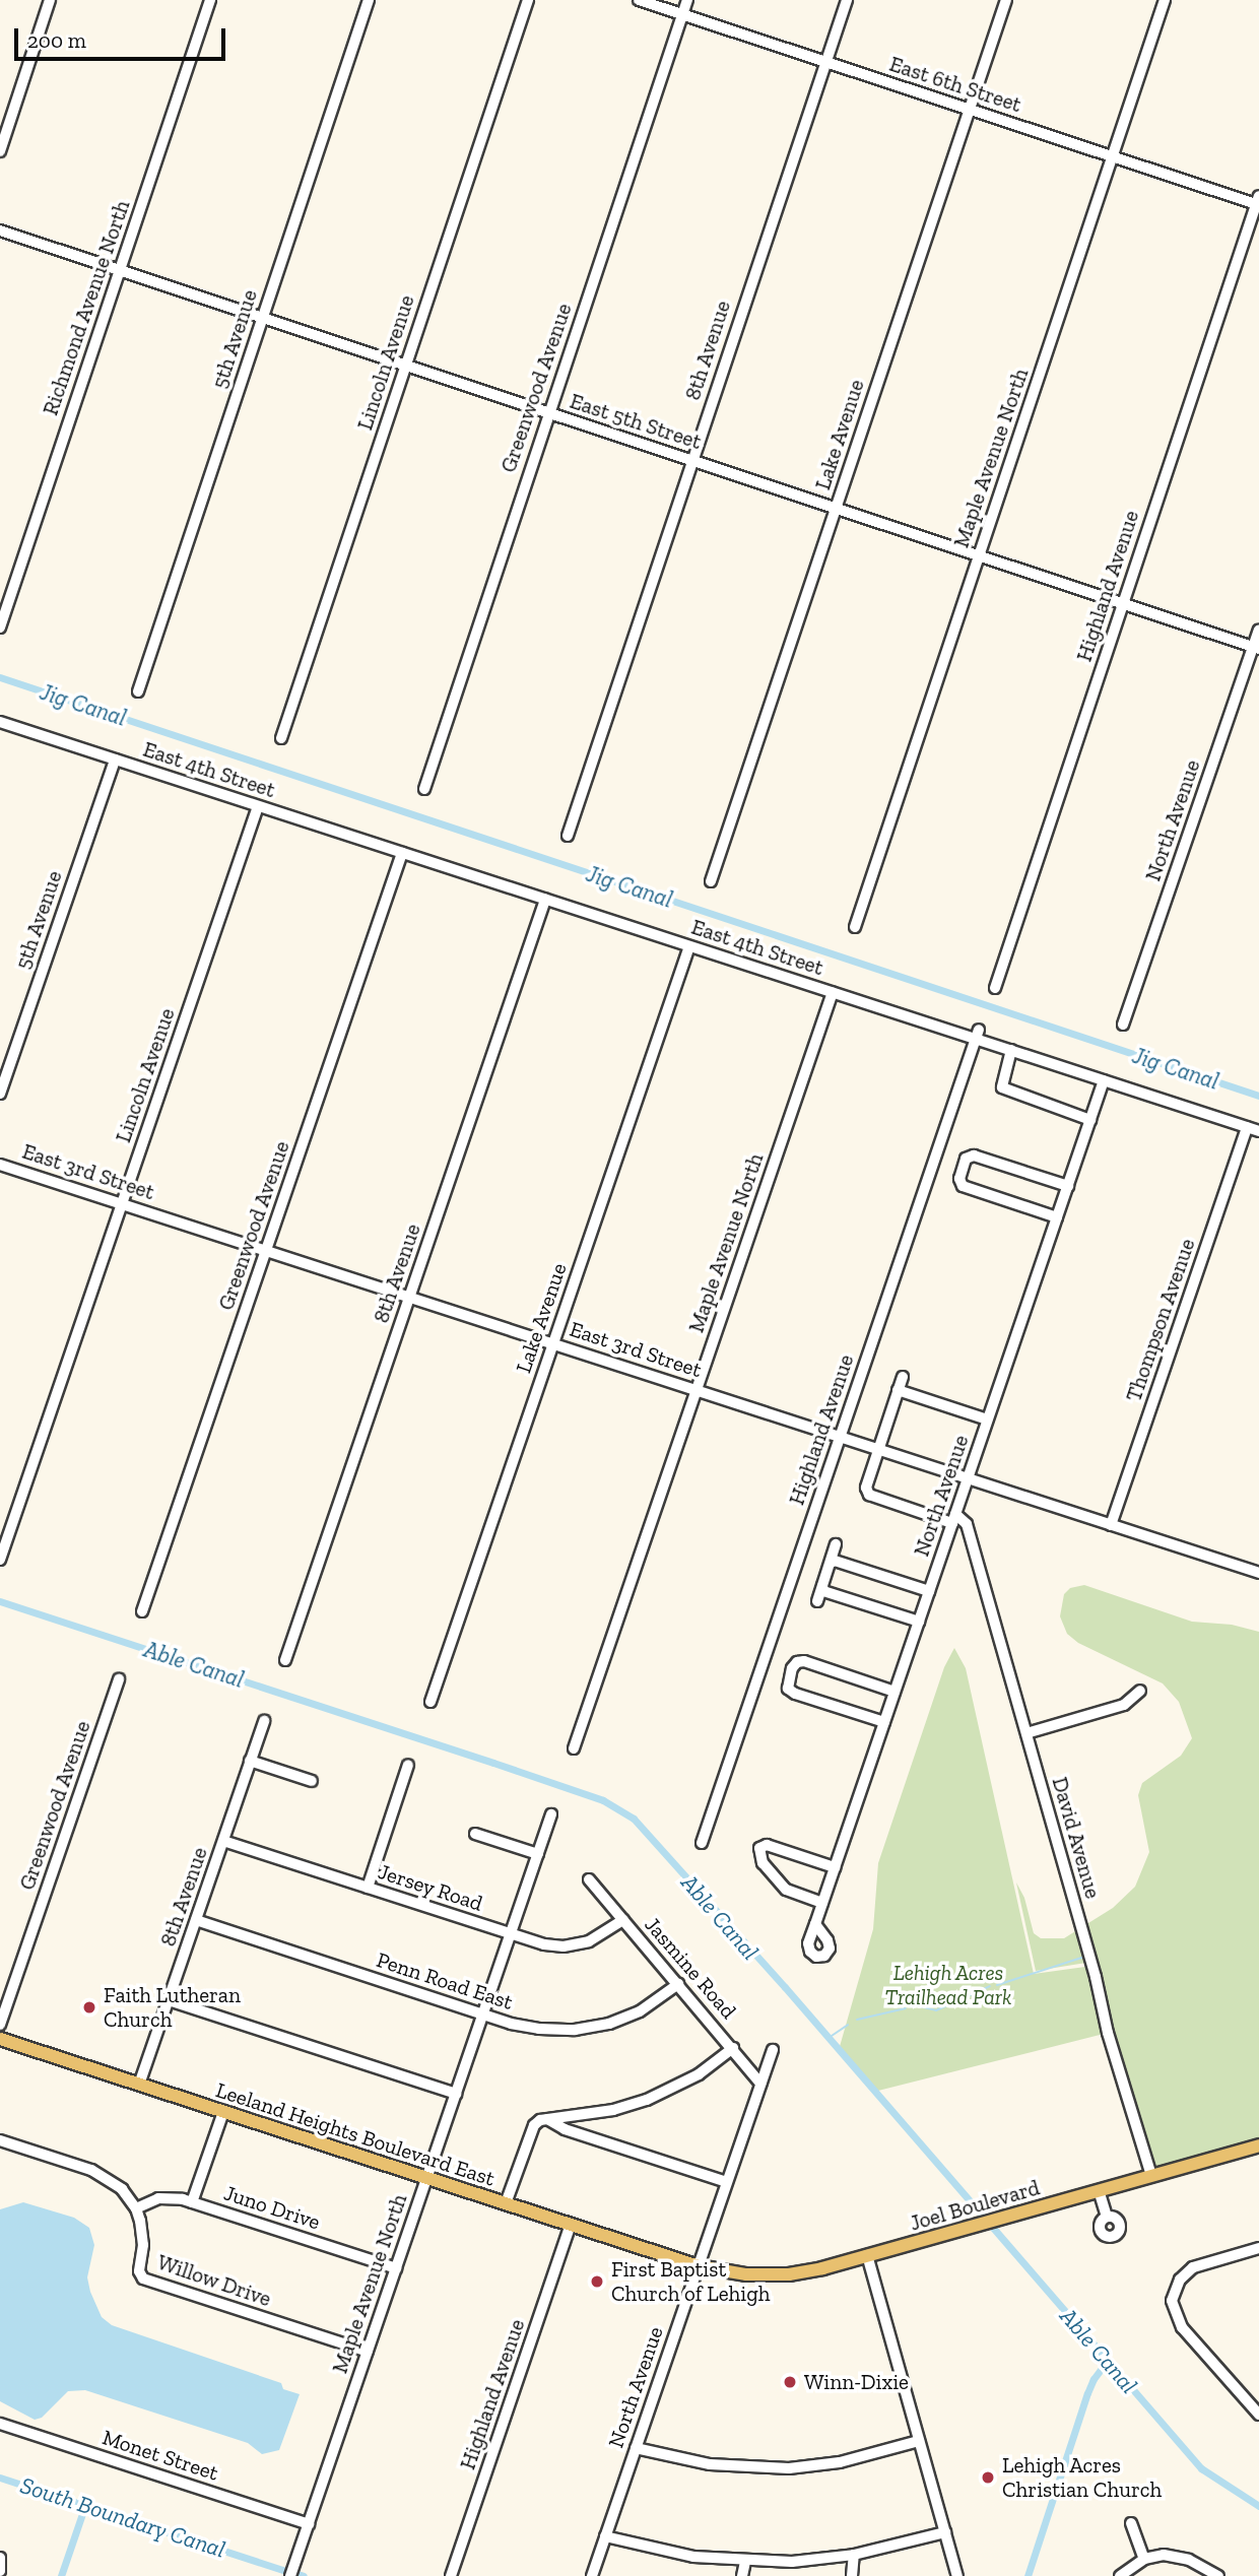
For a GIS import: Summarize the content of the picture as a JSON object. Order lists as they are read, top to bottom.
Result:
{
  "streets": {
    "main road": ["Leeland Heights Boulevard East", "Joel Boulevard"],
    "street": [
      "East 6th Street",
      "Richmond Avenue North",
      "5th Avenue",
      "8th Avenue",
      "Lincoln Avenue",
      "Greenwood Avenue",
      "East 5th Street",
      "Lake Avenue",
      "Maple Avenue North",
      "Highland Avenue",
      "East 4th Street",
      "North Avenue",
      "East 3rd Street",
      "Thompson Avenue",
      "David Avenue",
      "Jersey Road",
      "Jasmine Road",
      "Penn Road East",
      "Juno Drive",
      "Willow Drive",
      "Monet Street"
    ]
  },
  "crossings": [
    ["East 6th Street", "8th Avenue"],
    ["East 6th Street", "Greenwood Avenue"],
    ["East 6th Street", "Lake Avenue"],
    ["East 6th Street", "Maple Avenue North"],
    ["East 6th Street", "Highland Avenue"],
    ["Richmond Avenue North", "East 5th Street"],
    ["5th Avenue", "East 5th Street"],
    ["5th Avenue", "East 4th Street"],
    ["8th Avenue", "East 5th Street"],
    ["8th Avenue", "East 4th Street"],
    ["8th Avenue", "East 3rd Street"],
    ["8th Avenue", "Jersey Road"],
    ["8th Avenue", "Penn Road East"],
    ["8th Avenue", "Leeland Heights Boulevard East"],
    ["Lincoln Avenue", "East 5th Street"],
    ["Lincoln Avenue", "East 4th Street"],
    ["Lincoln Avenue", "East 3rd Street"],
    ["Greenwood Avenue", "East 5th Street"],
    ["Greenwood Avenue", "East 4th Street"],
    ["Greenwood Avenue", "East 3rd Street"],
    ["East 5th Street", "Lake Avenue"],
    ["East 5th Street", "Maple Avenue North"],
    ["East 5th Street", "Highland Avenue"],
    ["East 5th Street", "North Avenue"],
    ["Lake Avenue", "East 4th Street"],
    ["Lake Avenue", "East 3rd Street"],
    ["Maple Avenue North", "East 4th Street"],
    ["Maple Avenue North", "East 3rd Street"],
    ["Maple Avenue North", "Jersey Road"],
    ["Maple Avenue North", "Penn Road East"],
    ["Maple Avenue North", "Leeland Heights Boulevard East"],
    ["Maple Avenue North", "Juno Drive"],
    ["Maple Avenue North", "Willow Drive"],
    ["Maple Avenue North", "Monet Street"],
    ["Highland Avenue", "East 4th Street"],
    ["Highland Avenue", "East 3rd Street"],
    ["Highland Avenue", "Leeland Heights Boulevard East"],
    ["East 4th Street", "North Avenue"],
    ["East 4th Street", "Thompson Avenue"],
    ["North Avenue", "East 3rd Street"],
    ["North Avenue", "David Avenue"],
    ["North Avenue", "Jasmine Road"],
    ["North Avenue", "Leeland Heights Boulevard East"],
    ["North Avenue", "Joel Boulevard"],
    ["East 3rd Street", "Thompson Avenue"],
    ["David Avenue", "Joel Boulevard"],
    ["Jersey Road", "Jasmine Road"],
    ["Jasmine Road", "Penn Road East"],
    ["Leeland Heights Boulevard East", "Joel Boulevard"],
    ["Juno Drive", "Willow Drive"]
  ],
  "water": ["Jig Canal", "Able Canal", "South Boundary Canal"],
  "parks": ["Lehigh Acres Trailhead Park"],
  "places": [
    "Faith Lutheran Church",
    "First Baptist Church of Lehigh",
    "Winn-Dixie",
    "Lehigh Acres Christian Church"
  ],
  "scale_bar": "200 m"
}
